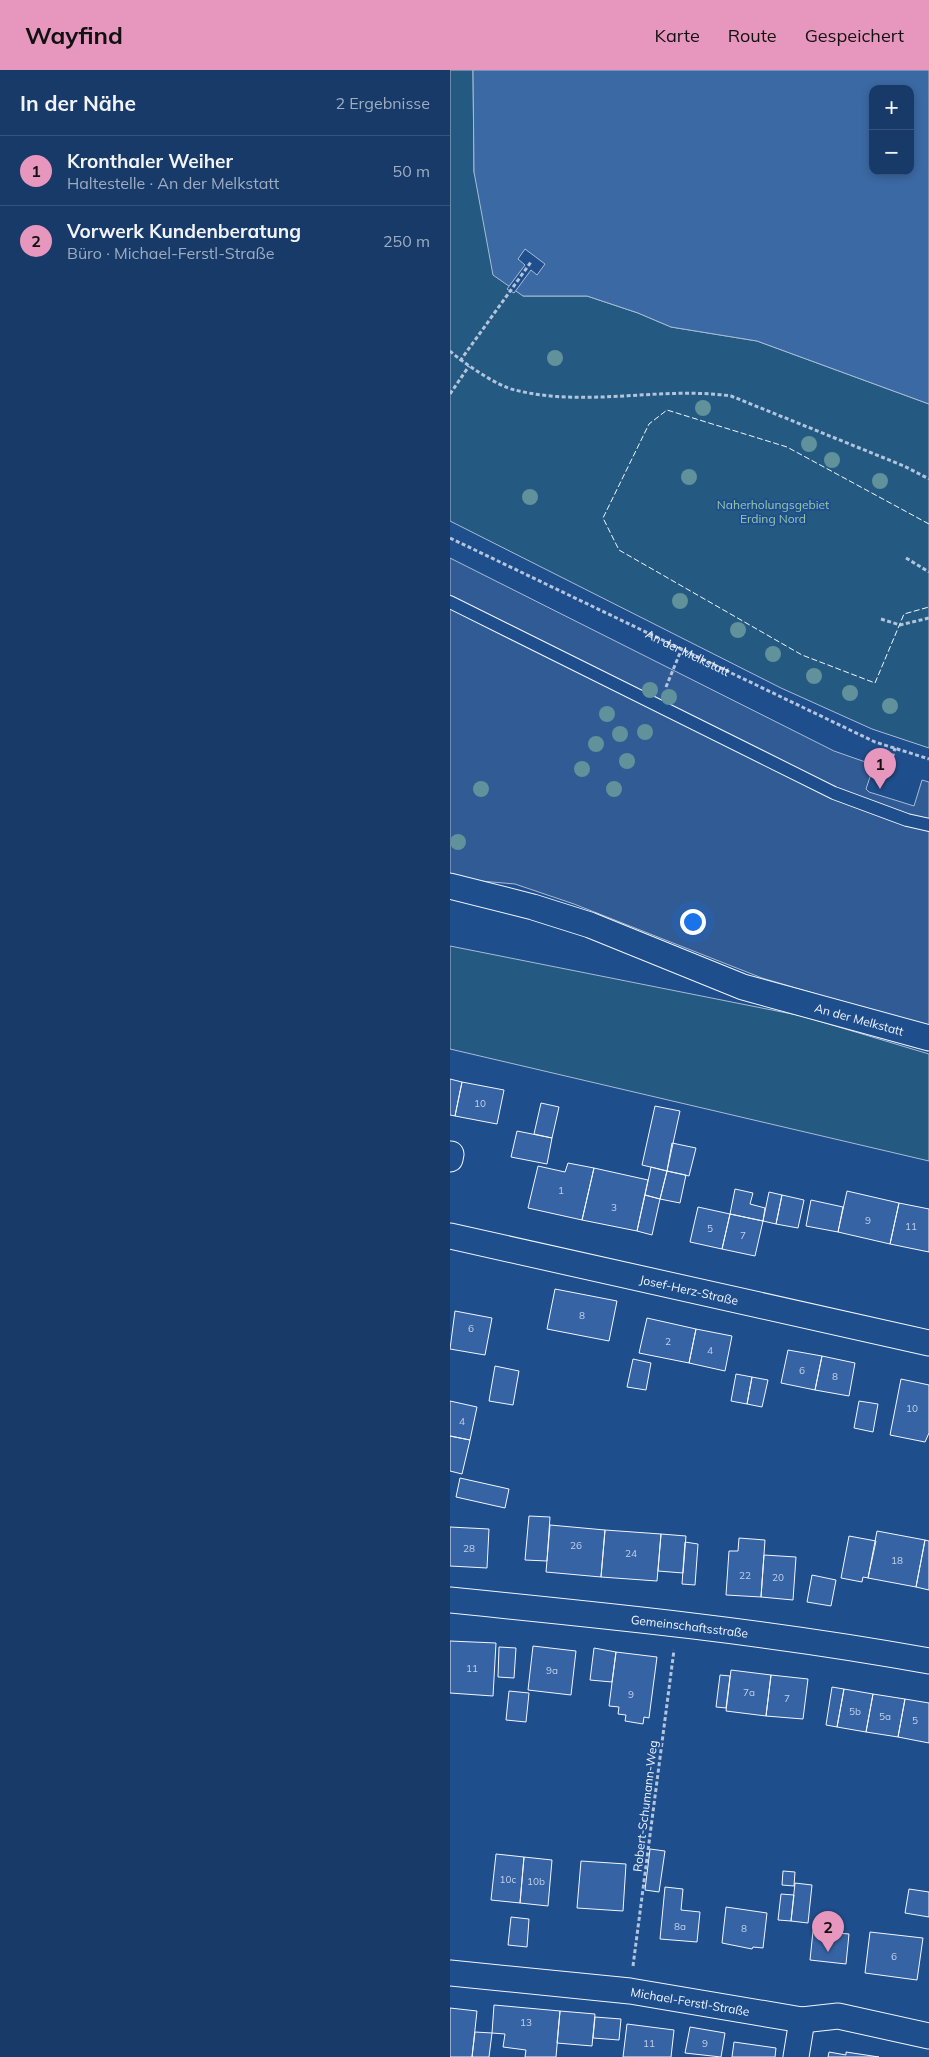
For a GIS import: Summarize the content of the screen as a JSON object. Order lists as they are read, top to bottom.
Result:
{
  "streets": {
    "street": [
      "An der Melkstatt",
      "Josef-Herz-Straße",
      "Gemeinschaftsstraße",
      "Michael-Ferstl-Straße"
    ],
    "path": ["Robert-Schumann-Weg"]
  },
  "crossings": [
    ["Gemeinschaftsstraße", "Robert-Schumann-Weg"],
    ["Robert-Schumann-Weg", "Michael-Ferstl-Straße"]
  ],
  "parks": ["Naherholungsgebiet Erding Nord"],
  "house_numbers": [
    "10",
    "1",
    "3",
    "9",
    "11",
    "5",
    "7",
    "8",
    "6",
    "2",
    "4",
    "6",
    "8",
    "10",
    "4",
    "26",
    "28",
    "24",
    "18",
    "22",
    "20",
    "11",
    "9a",
    "7a",
    "9",
    "7",
    "5b",
    "5a",
    "5",
    "10c",
    "10b",
    "8a",
    "8",
    "6",
    "13",
    "11",
    "9"
  ],
  "page": {
    "header": "Wayfind",
    "nav": ["Karte", "Route", "Gespeichert"],
    "heading": ["In der Nähe", "2 Ergebnisse"],
    "map_buttons": ["+", "−"],
    "list": [
      {
        "mark": "1",
        "name": "Kronthaler Weiher",
        "note": "Haltestelle · An der Melkstatt",
        "value": "50 m"
      },
      {
        "mark": "2",
        "name": "Vorwerk Kundenberatung",
        "note": "Büro · Michael-Ferstl-Straße",
        "value": "250 m"
      }
    ],
    "pins": ["1", "2"]
  }
}
